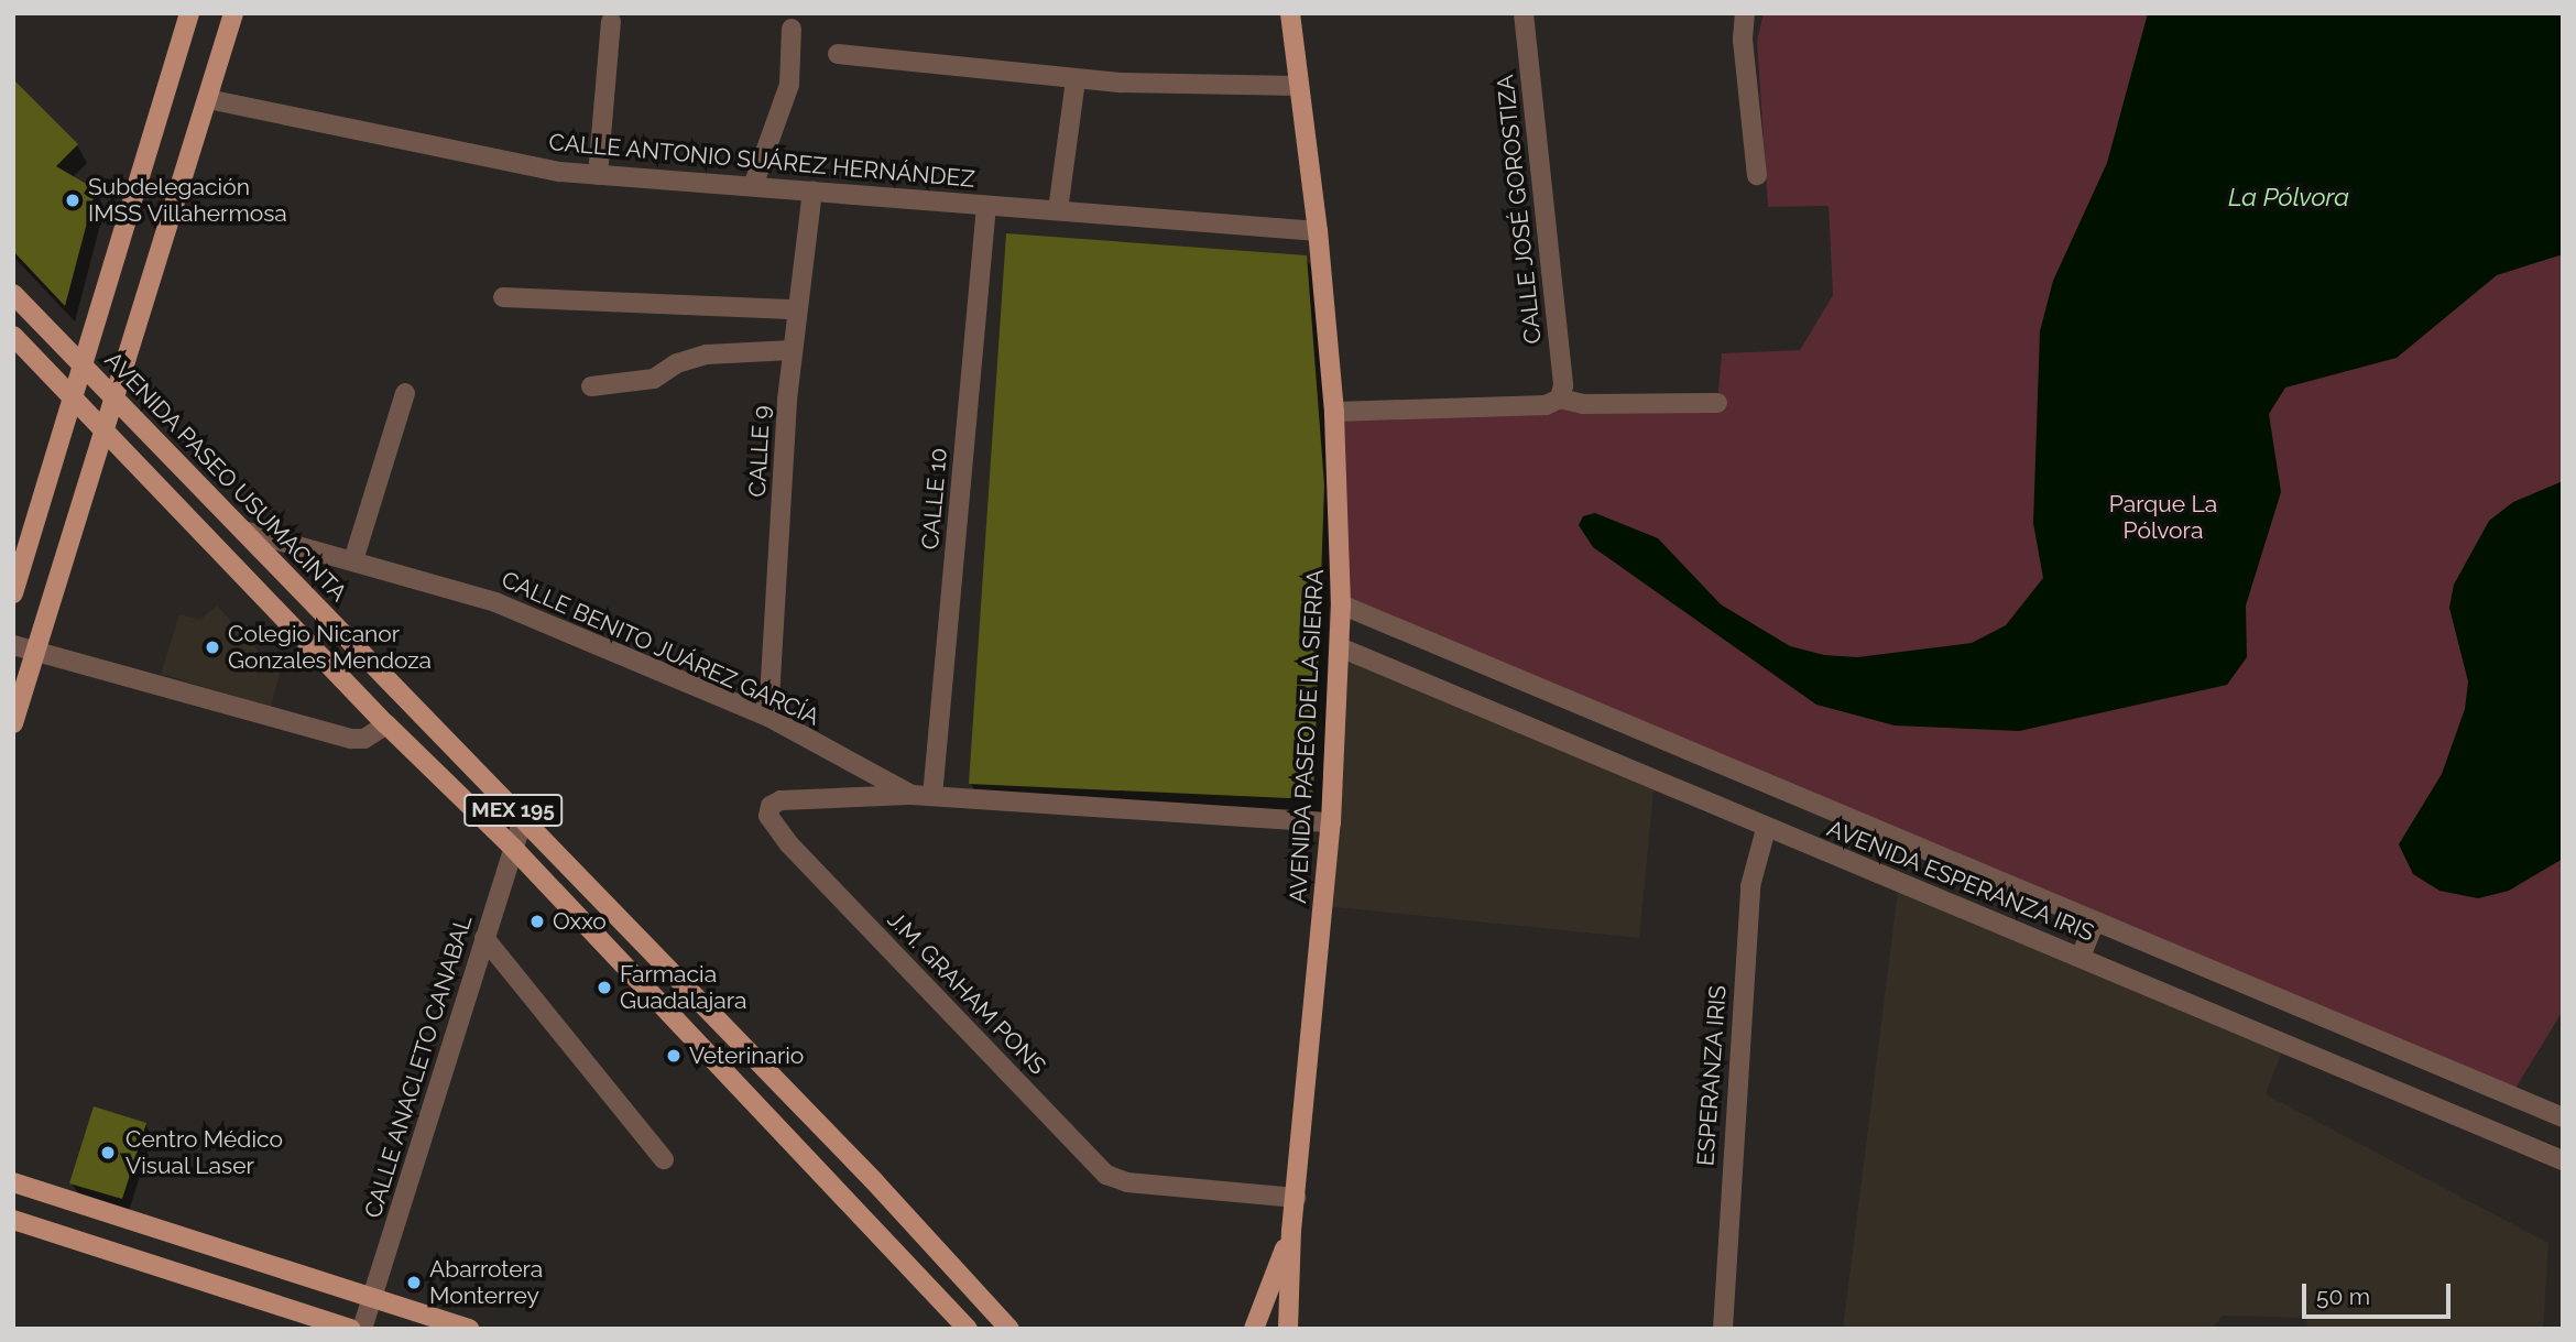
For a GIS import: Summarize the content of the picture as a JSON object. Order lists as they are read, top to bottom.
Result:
{
  "streets": {
    "main road": ["AVENIDA PASEO USUMACINTA", "AVENIDA PASEO DE LA SIERRA", "MEX 195"],
    "street": [
      "CALLE ANTONIO SUÁREZ HERNÁNDEZ",
      "CALLE JOSÉ GOROSTIZA",
      "CALLE 9",
      "CALLE 10",
      "CALLE BENITO JUÁREZ GARCÍA",
      "AVENIDA ESPERANZA IRIS",
      "J.M. GRAHAM PONS",
      "CALLE ANACLETO CANABAL",
      "ESPERANZA IRIS"
    ]
  },
  "crossings": [
    ["CALLE ANTONIO SUÁREZ HERNÁNDEZ", "CALLE 9"],
    ["CALLE ANTONIO SUÁREZ HERNÁNDEZ", "CALLE 10"],
    ["CALLE ANTONIO SUÁREZ HERNÁNDEZ", "AVENIDA PASEO DE LA SIERRA"],
    ["CALLE 9", "CALLE BENITO JUÁREZ GARCÍA"],
    ["AVENIDA PASEO USUMACINTA", "CALLE BENITO JUÁREZ GARCÍA"],
    ["AVENIDA PASEO USUMACINTA", "CALLE ANACLETO CANABAL"],
    ["CALLE 10", "CALLE BENITO JUÁREZ GARCÍA"],
    ["CALLE BENITO JUÁREZ GARCÍA", "AVENIDA PASEO DE LA SIERRA"],
    ["CALLE BENITO JUÁREZ GARCÍA", "J.M. GRAHAM PONS"],
    ["AVENIDA PASEO DE LA SIERRA", "AVENIDA ESPERANZA IRIS"],
    ["AVENIDA PASEO DE LA SIERRA", "J.M. GRAHAM PONS"],
    ["MEX 195", "CALLE ANACLETO CANABAL"],
    ["AVENIDA ESPERANZA IRIS", "ESPERANZA IRIS"]
  ],
  "water": ["La Pólvora"],
  "parks": ["Parque La Pólvora"],
  "places": [
    "Subdelegación IMSS Villahermosa",
    "Colegio Nicanor Gonzales Mendoza",
    "Oxxo",
    "Farmacia Guadalajara",
    "Veterinario",
    "Centro Médico Visual Laser",
    "Abarrotera Monterrey"
  ],
  "scale_bar": "50 m"
}
